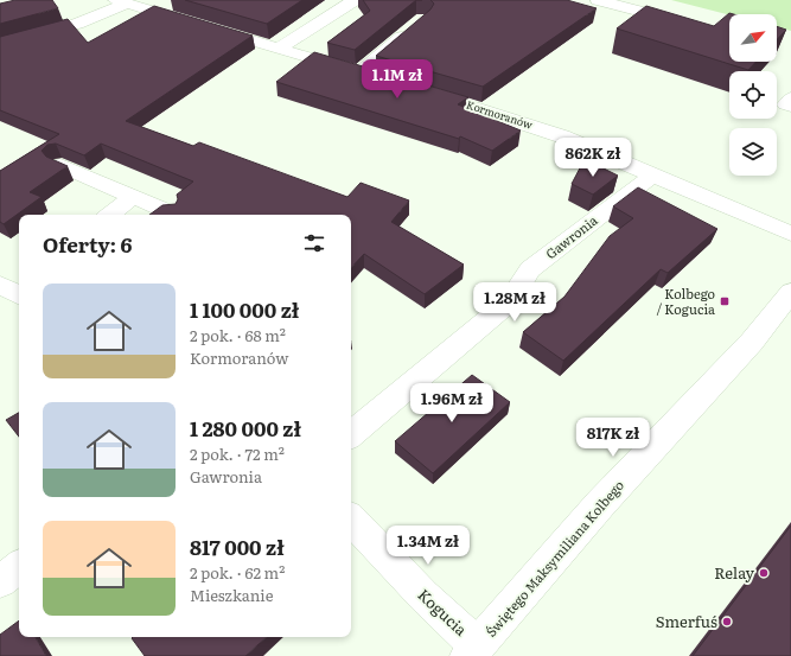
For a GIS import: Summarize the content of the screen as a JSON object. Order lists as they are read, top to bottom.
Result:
{
  "streets": {
    "street": [
      "Kormoranów",
      "Gawronia",
      "Świętego Maksymiliana Kolbego",
      "Kogucia"
    ]
  },
  "crossings": [
    ["Kormoranów", "Gawronia"],
    ["Świętego Maksymiliana Kolbego", "Kogucia"]
  ],
  "places": {
    "transit": ["Kolbego / Kogucia"],
    "other": ["Relay", "Smerfuś"]
  },
  "north": "top right",
  "page": {
    "price": [
      "1.1M zł",
      "862K zł",
      "1.28M zł",
      "1.96M zł",
      "817K zł",
      "1.34M zł"
    ],
    "heading": "Oferty: 6",
    "list": [
      {
        "name": "1 100 000 zł",
        "note": "2 pok. · 68 m² · Kormoranów"
      },
      {
        "name": "1 280 000 zł",
        "note": "2 pok. · 72 m² · Gawronia"
      },
      {
        "name": "817 000 zł",
        "note": "2 pok. · 62 m² · Mieszkanie"
      }
    ]
  }
}
